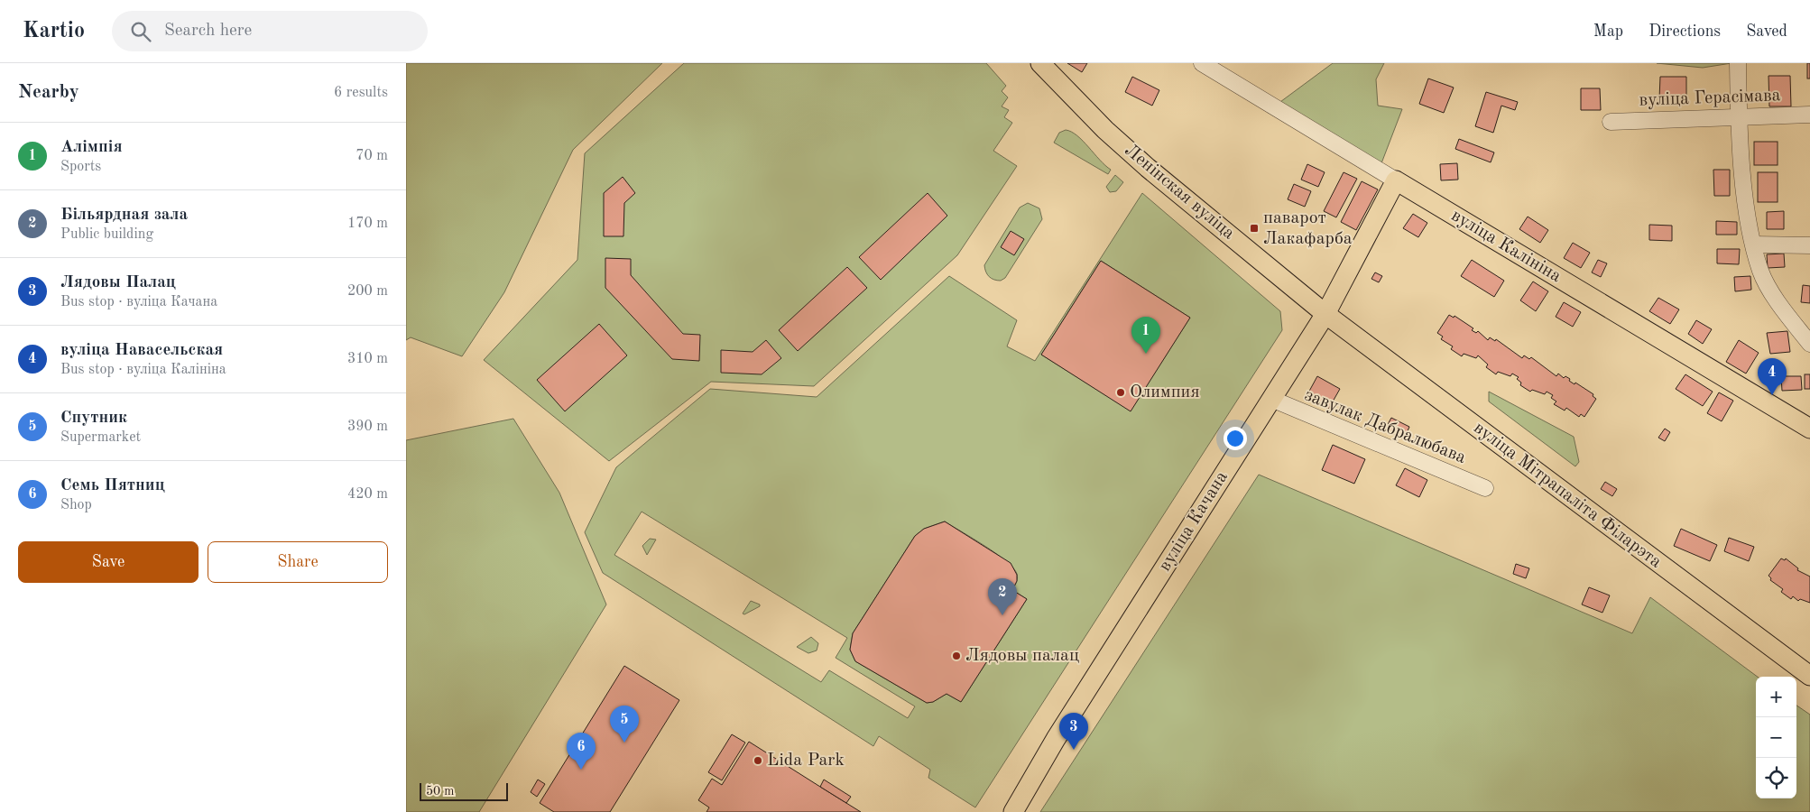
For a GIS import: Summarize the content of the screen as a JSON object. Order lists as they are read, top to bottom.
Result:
{
  "streets": {
    "main road": [
      "Ленінская вуліца",
      "вуліца Калініна",
      "вуліца Мітрапаліта Філарэта",
      "вуліца Качана"
    ],
    "street": ["вуліца Герасімава", "завулак Дабралюбава"]
  },
  "crossings": [
    ["Ленінская вуліца", "вуліца Мітрапаліта Філарэта"],
    ["Ленінская вуліца", "вуліца Качана"],
    ["вуліца Калініна", "вуліца Качана"],
    ["завулак Дабралюбава", "вуліца Качана"],
    ["вуліца Мітрапаліта Філарэта", "вуліца Качана"]
  ],
  "places": {
    "transit": ["паварот Лакафарба"],
    "other": ["Олимпия", "Лядовы палац", "Lida Park"]
  },
  "scale_bar": "50 m",
  "page": {
    "header": "Kartio",
    "search": "Search here",
    "nav": ["Map", "Directions", "Saved"],
    "heading": ["Nearby", "6 results"],
    "list": [
      {
        "mark": "1",
        "name": "Алімпія",
        "note": "Sports",
        "value": "70 m"
      },
      {
        "mark": "2",
        "name": "Більярдная зала",
        "note": "Public building",
        "value": "170 m"
      },
      {
        "mark": "3",
        "name": "Лядовы Палац",
        "note": "Bus stop · вуліца Качана",
        "value": "200 m"
      },
      {
        "mark": "4",
        "name": "вуліца Навасельская",
        "note": "Bus stop · вуліца Калініна",
        "value": "310 m"
      },
      {
        "mark": "5",
        "name": "Спутник",
        "note": "Supermarket",
        "value": "390 m"
      },
      {
        "mark": "6",
        "name": "Семь Пятниц",
        "note": "Shop",
        "value": "420 m"
      }
    ],
    "pins": [
      "1",
      "4",
      "2",
      "5",
      "3",
      "6"
    ],
    "buttons": ["Save", "Share"],
    "map_buttons": ["+", "−"],
    "scale": "50 m"
  }
}
